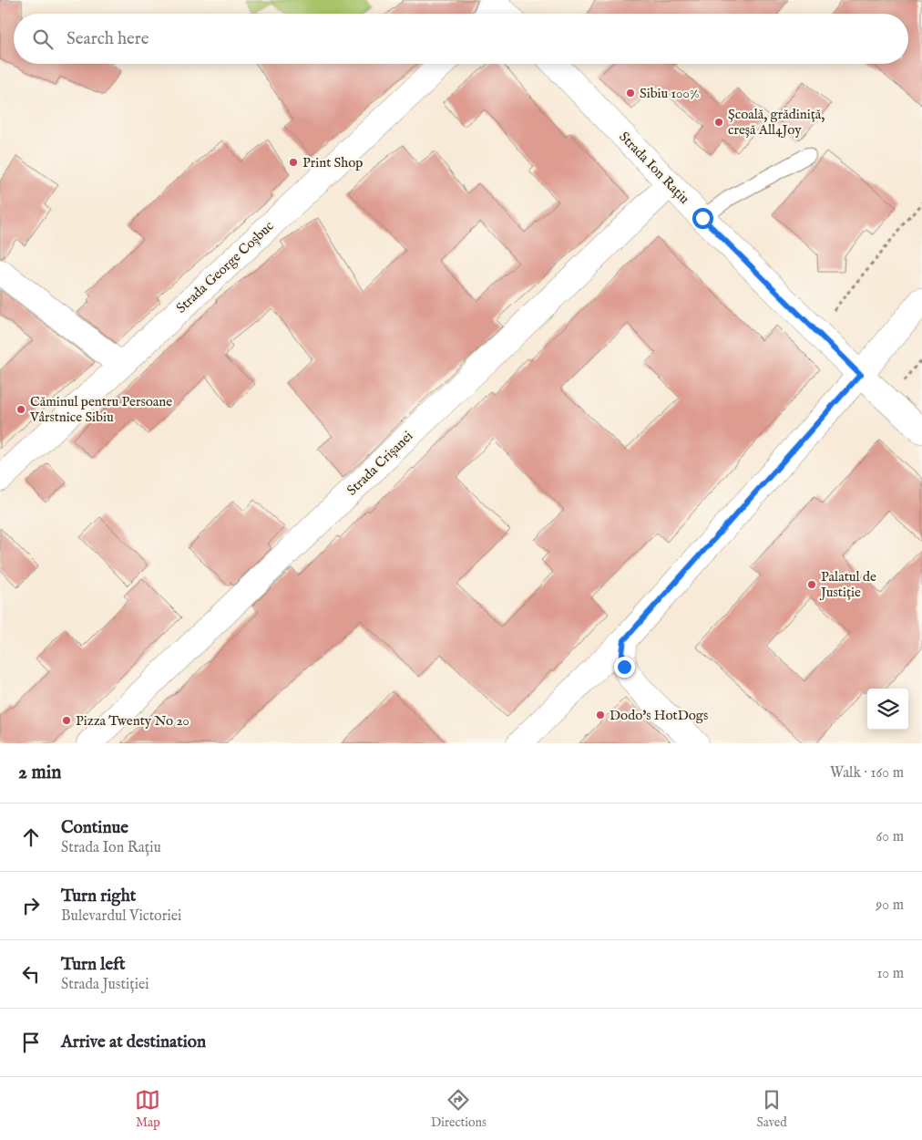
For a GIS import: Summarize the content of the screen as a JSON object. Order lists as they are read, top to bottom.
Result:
{
  "streets": {
    "street": ["Strada Ion Rațiu", "Strada George Coșbuc", "Strada Crișanei"]
  },
  "crossings": [
    ["Strada Ion Rațiu", "Strada Crișanei"]
  ],
  "places": [
    "Sibiu 100%",
    "Școală, grădiniță, creșă All4Joy",
    "Print Shop",
    "Căminul pentru Persoane Vârstnice Sibiu",
    "Palatul de Justiție",
    "Dodo's HotDogs",
    "Pizza Twenty No 20"
  ],
  "page": {
    "search": "Search here",
    "heading": ["2 min", "Walk · 160 m"],
    "list": [
      ["Continue", "Strada Ion Rațiu", "60 m"],
      ["Turn right", "Bulevardul Victoriei", "90 m"],
      ["Turn left", "Strada Justiției", "10 m"],
      "Arrive at destination"
    ],
    "nav": ["Map", "Directions", "Saved"]
  }
}
